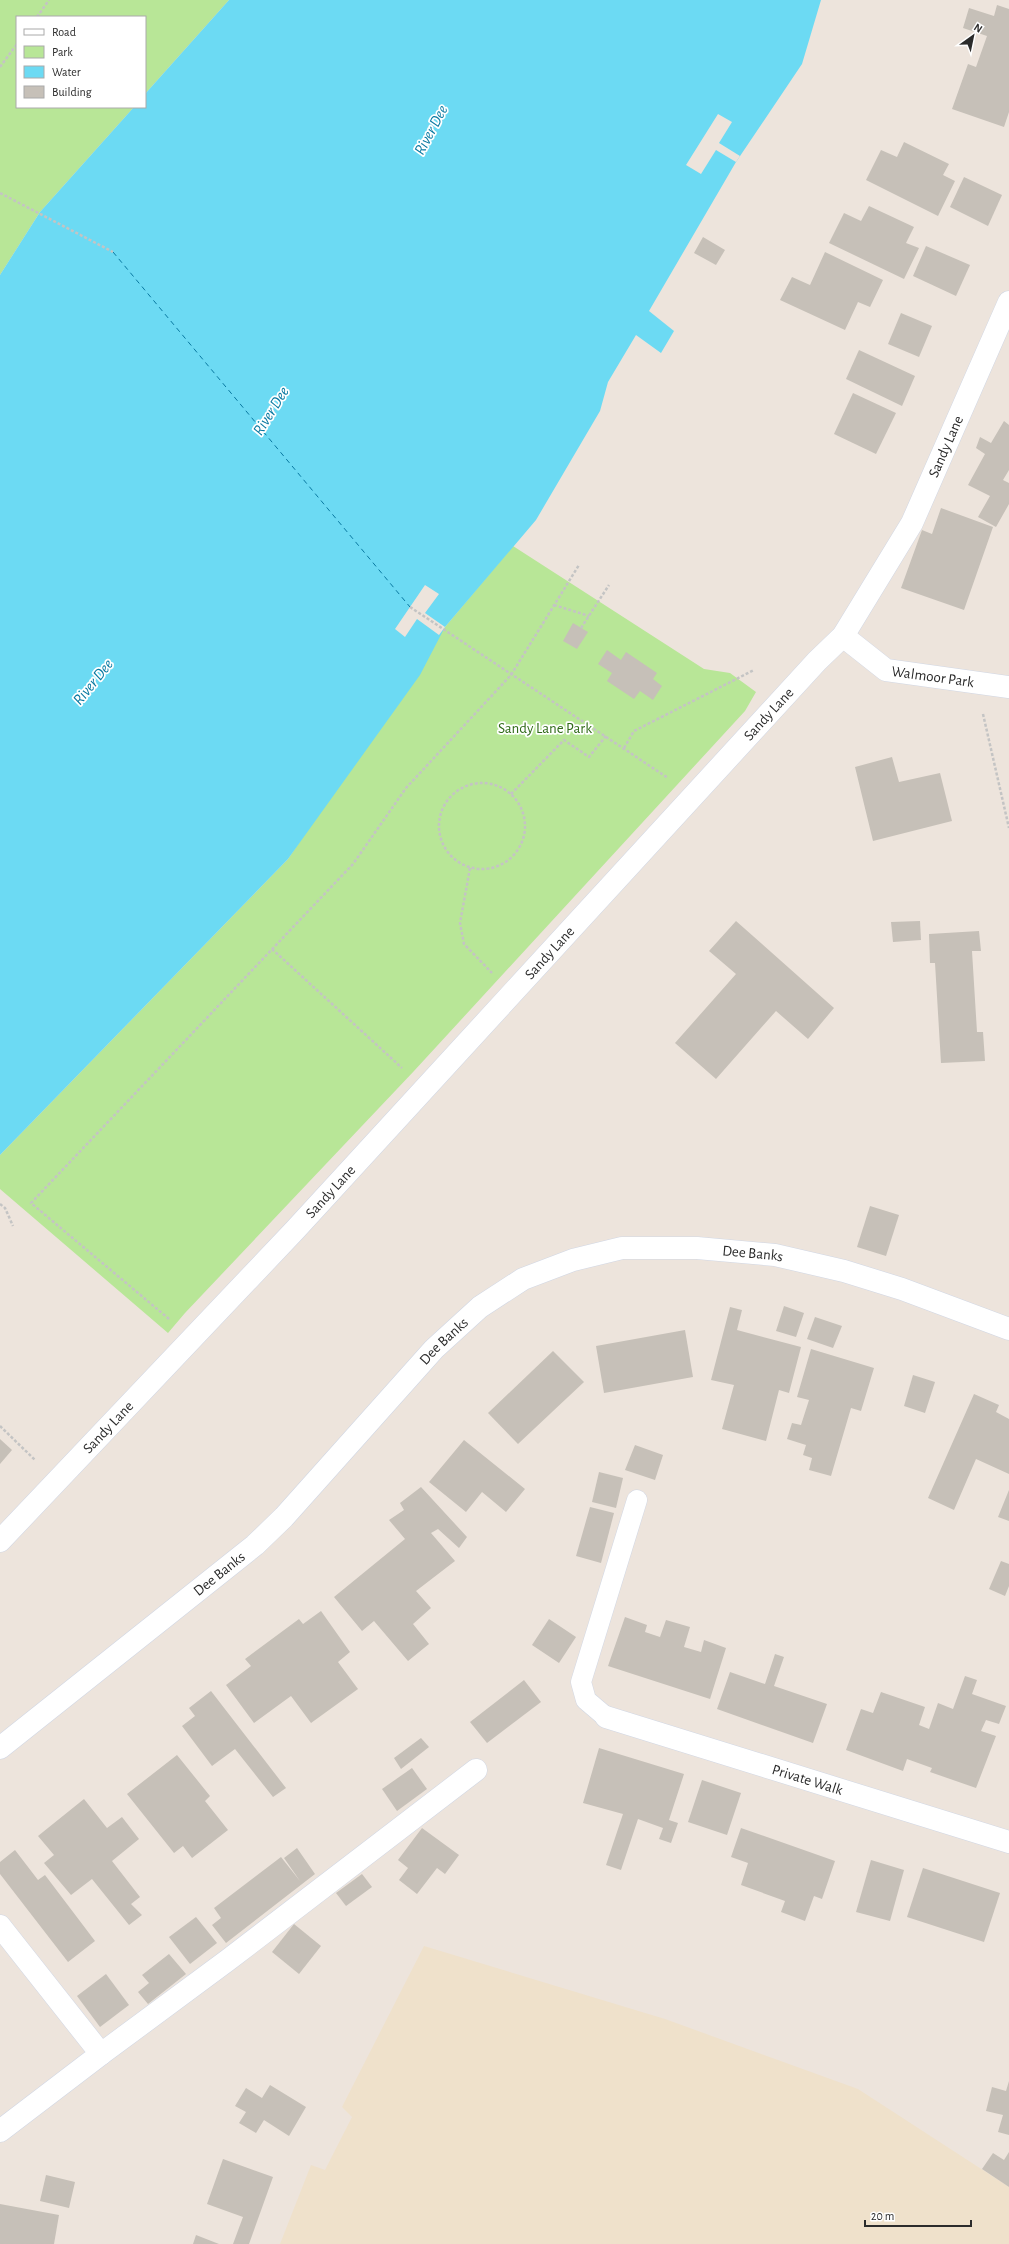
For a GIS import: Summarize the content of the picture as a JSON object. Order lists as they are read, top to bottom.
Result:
{
  "streets": {
    "street": [
      "Sandy Lane",
      "Walmoor Park",
      "Dee Banks",
      "Private Walk"
    ]
  },
  "crossings": [
    ["Sandy Lane", "Walmoor Park"]
  ],
  "water": ["River Dee"],
  "parks": ["Sandy Lane Park"],
  "legend": [
    "Road",
    "Park",
    "Water",
    "Building"
  ],
  "scale_bar": "20 m",
  "north": "top right"
}
